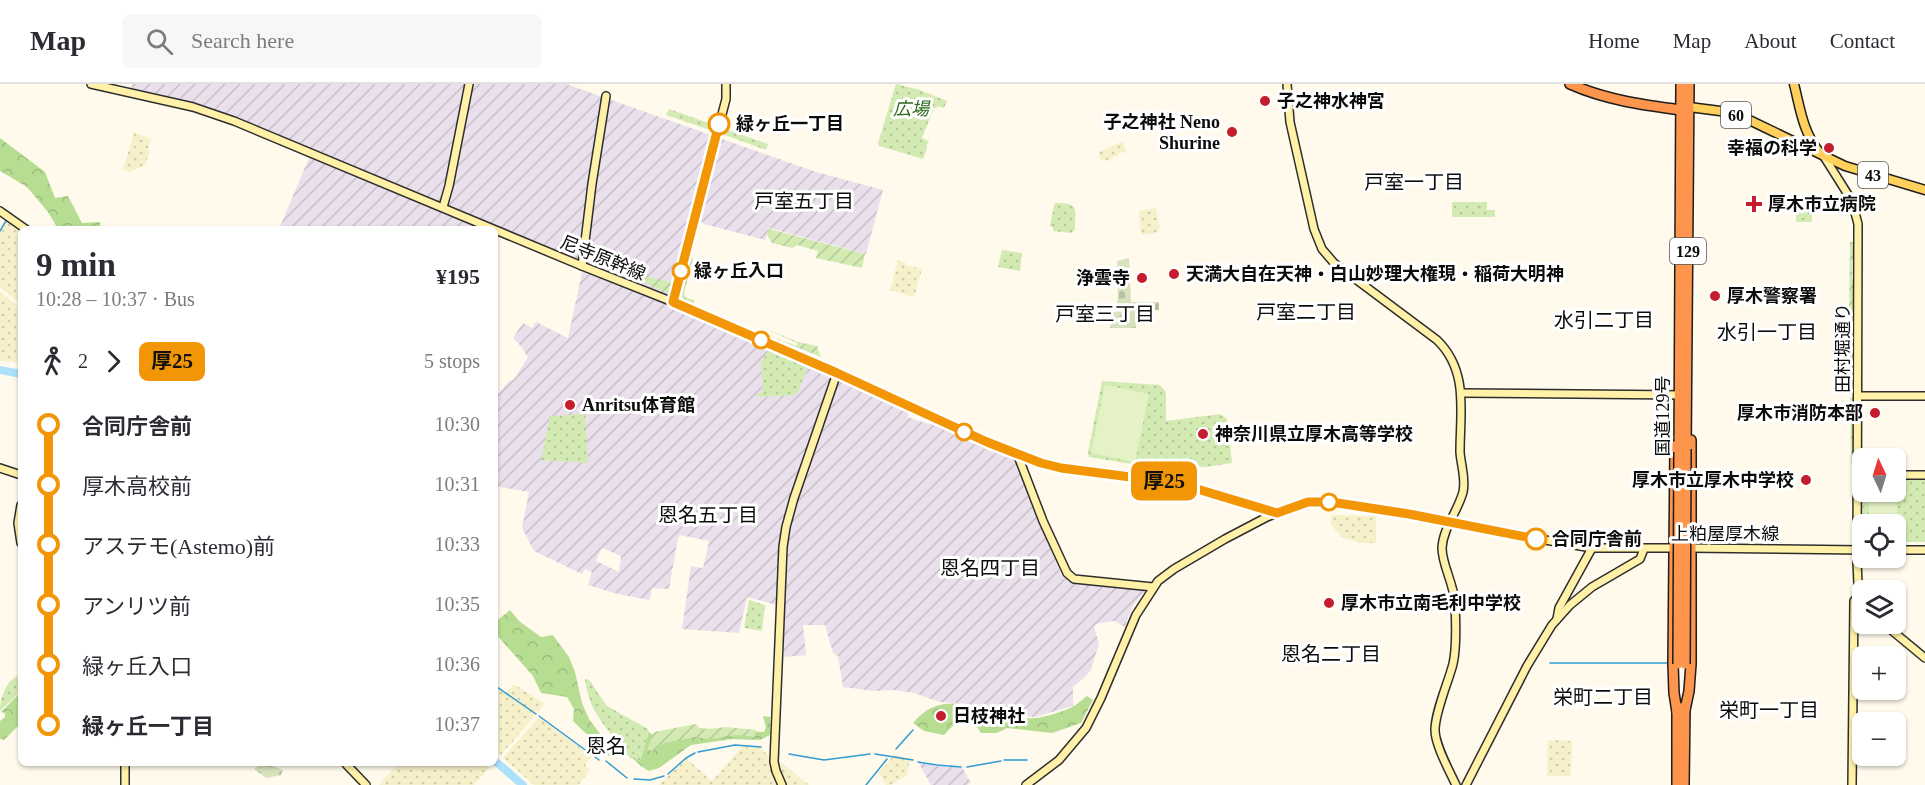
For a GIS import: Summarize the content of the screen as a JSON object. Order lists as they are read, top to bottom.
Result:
{
  "streets": {
    "highway": ["129", "国道129号"],
    "main road": ["60", "43"],
    "street": ["尼寺原幹線", "田村堀通り", "上粕屋厚木線"]
  },
  "crossings": [
    ["60", "43"],
    ["60", "田村堀通り"],
    ["60", "国道129号"],
    ["43", "田村堀通り"],
    ["129", "国道129号"],
    ["129", "上粕屋厚木線"]
  ],
  "districts": [
    "戸室一丁目",
    "戸室五丁目",
    "戸室二丁目",
    "戸室三丁目",
    "水引二丁目",
    "水引一丁目",
    "恩名五丁目",
    "恩名四丁目",
    "恩名二丁目",
    "栄町二丁目",
    "栄町一丁目",
    "恩名"
  ],
  "parks": ["広場"],
  "places": {
    "other": [
      "子之神水神宮",
      "緑ヶ丘一丁目",
      "子之神社 Neno Shurine",
      "幸福の科学",
      "緑ヶ丘入口",
      "天満大自在天神・白山妙理大権現・稲荷大明神",
      "浄雲寺",
      "厚木警察署",
      "Anritsu体育館",
      "厚木市消防本部",
      "神奈川県立厚木高等学校",
      "厚木市立厚木中学校",
      "合同庁舎前",
      "厚木市立南毛利中学校",
      "日枝神社"
    ],
    "health": ["厚木市立病院"]
  },
  "lines": ["bus line 厚25"],
  "north": "top",
  "page": {
    "header": "Map",
    "search": "Search here",
    "nav": [
      "Home",
      "Map",
      "About",
      "Contact"
    ],
    "on_map": "厚25",
    "heading": ["9 min", "10:28 – 10:37 · Bus", "¥195"],
    "legs": ["2", "厚25", "5 stops"],
    "list": [
      {
        "name": "合同庁舎前",
        "value": "10:30"
      },
      {
        "name": "厚木高校前",
        "value": "10:31"
      },
      {
        "name": "アステモ(Astemo)前",
        "value": "10:33"
      },
      {
        "name": "アンリツ前",
        "value": "10:35"
      },
      {
        "name": "緑ヶ丘入口",
        "value": "10:36"
      },
      {
        "name": "緑ヶ丘一丁目",
        "value": "10:37"
      }
    ],
    "map_buttons": ["+", "−"]
  }
}
